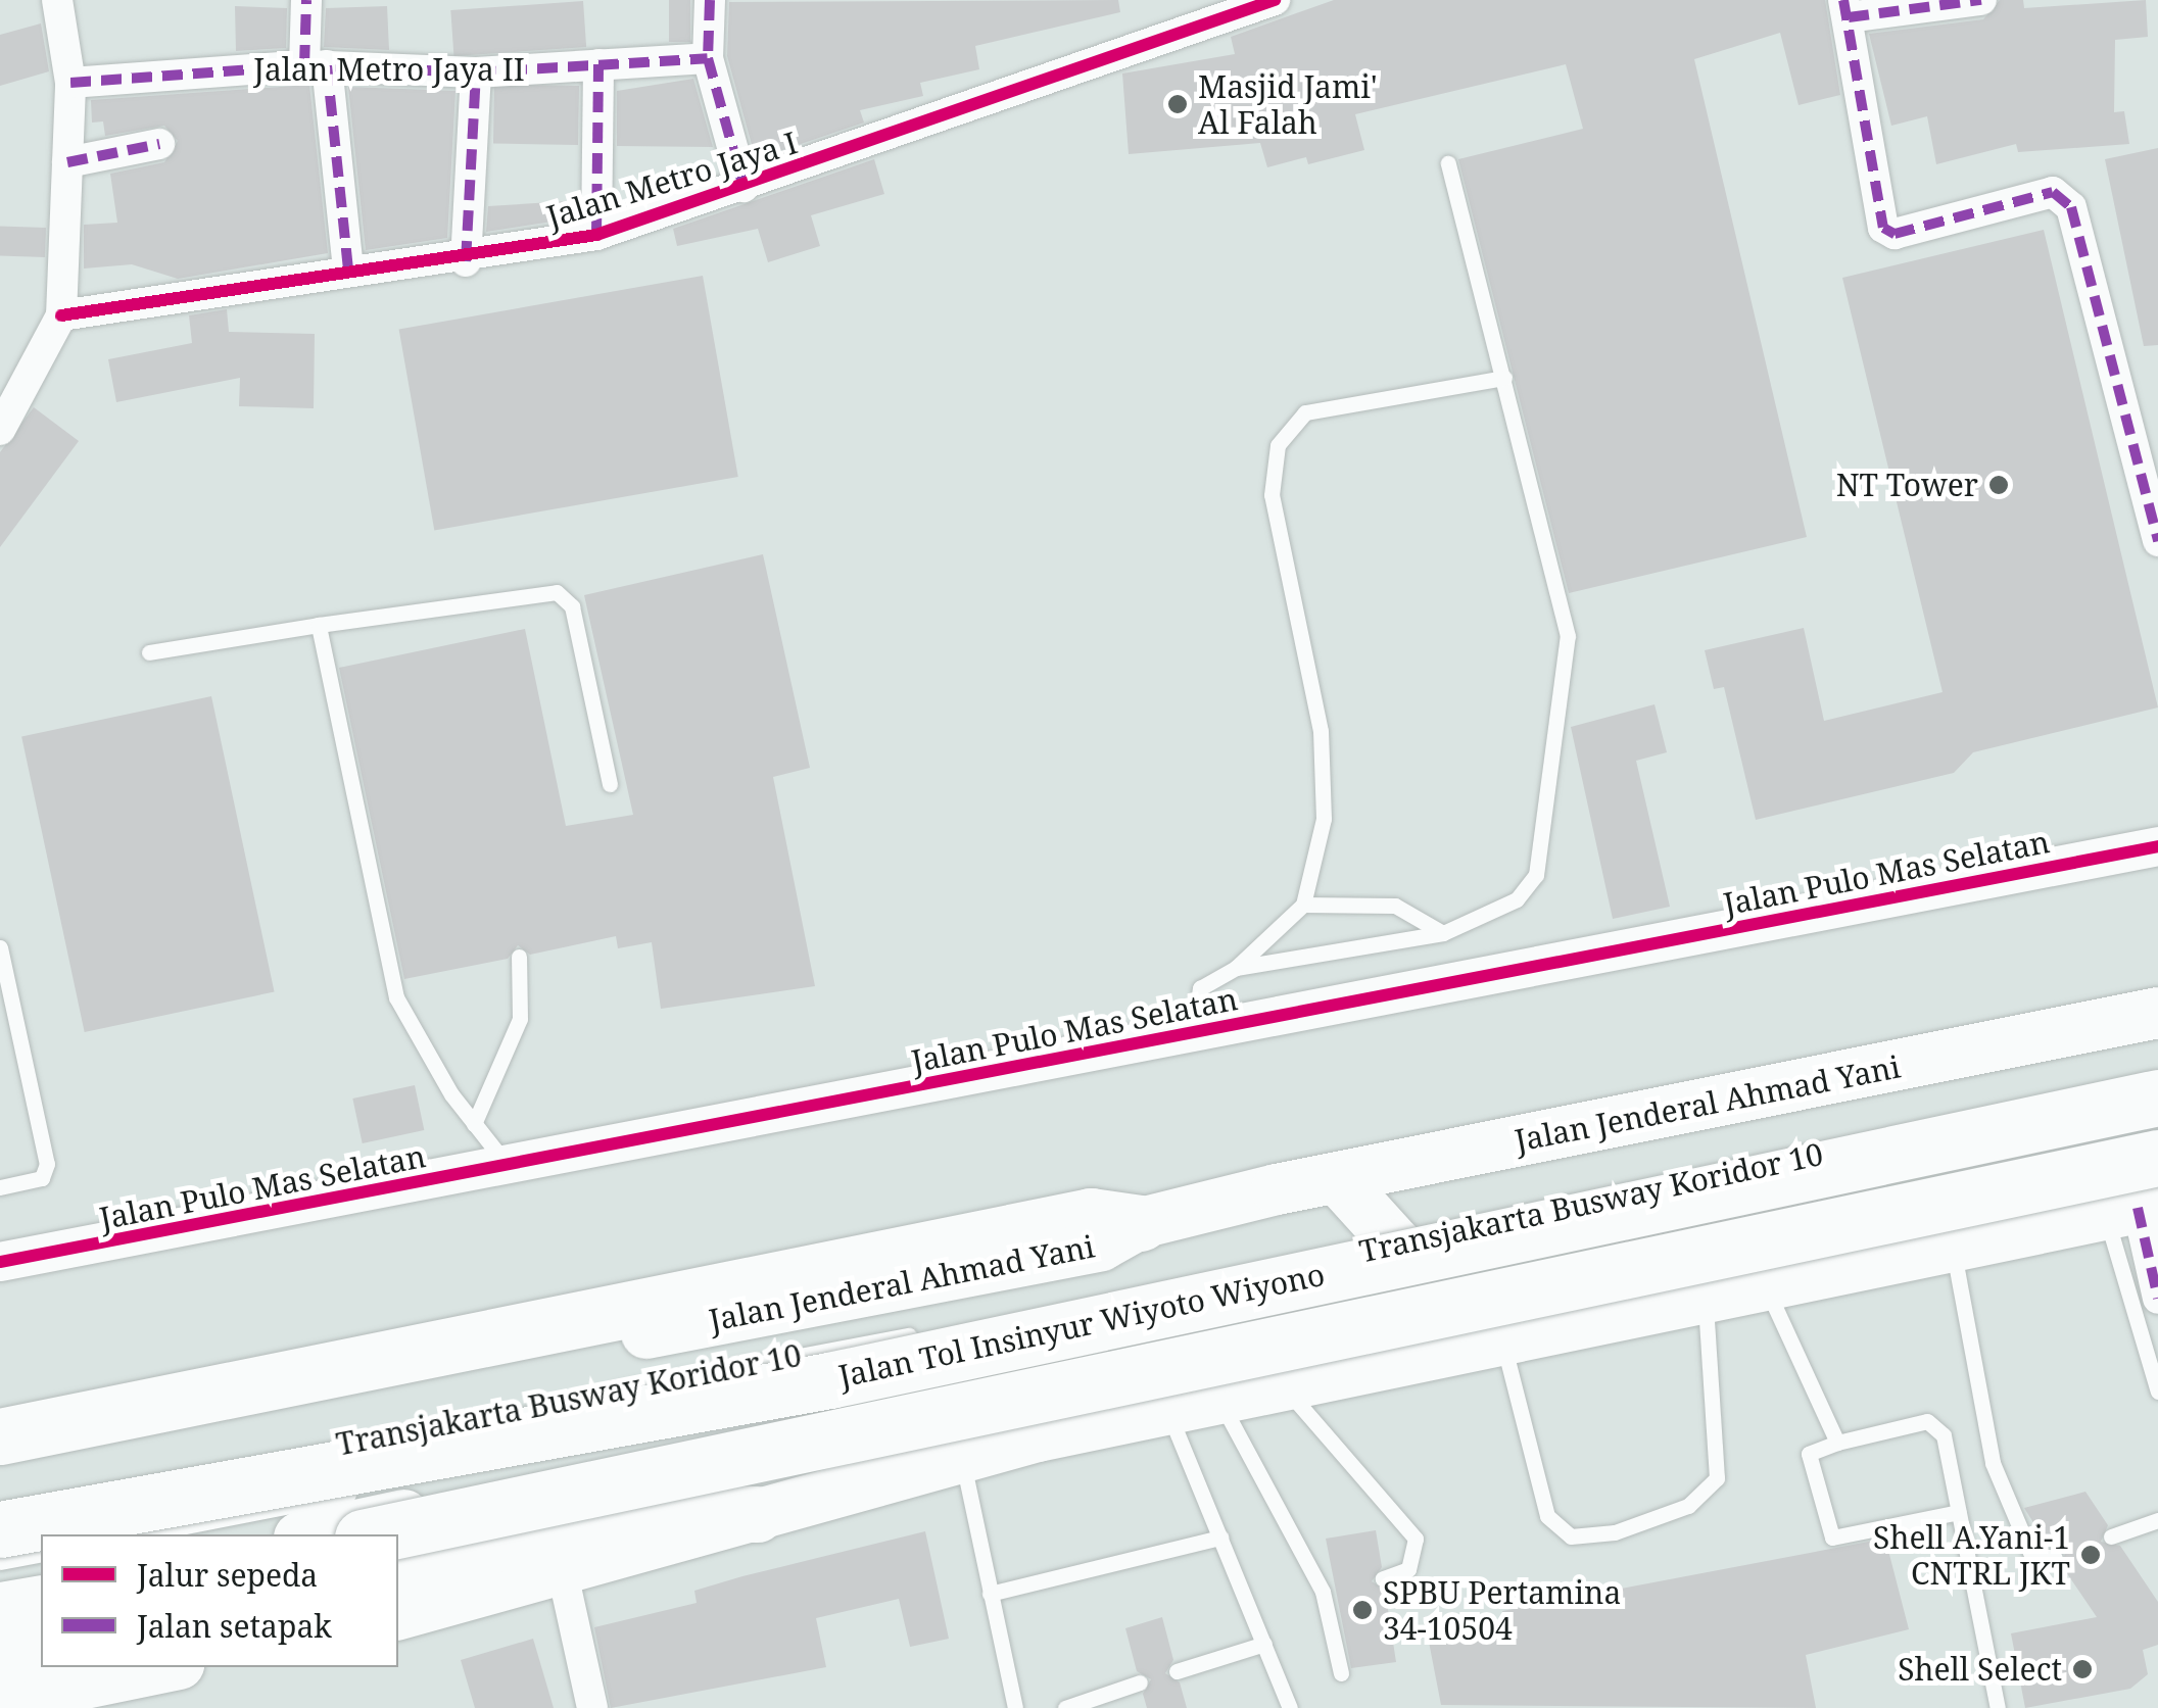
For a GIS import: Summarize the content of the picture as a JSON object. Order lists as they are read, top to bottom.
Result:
{
  "streets": {
    "highway": ["Jalan Jenderal Ahmad Yani", "Jalan Tol Insinyur Wiyoto Wiyono"],
    "street": ["Jalan Metro Jaya II", "Jalan Metro Jaya I", "Jalan Pulo Mas Selatan"],
    "lane": ["Transjakarta Busway Koridor 10"]
  },
  "crossings": [
    ["Transjakarta Busway Koridor 10", "Jalan Tol Insinyur Wiyoto Wiyono"]
  ],
  "places": [
    "Masjid Jami' Al Falah",
    "NT Tower",
    "Shell A.Yani-1 CNTRL JKT",
    "SPBU Pertamina 34-10504",
    "Shell Select"
  ],
  "legend": ["Jalur sepeda", "Jalan setapak"]
}
